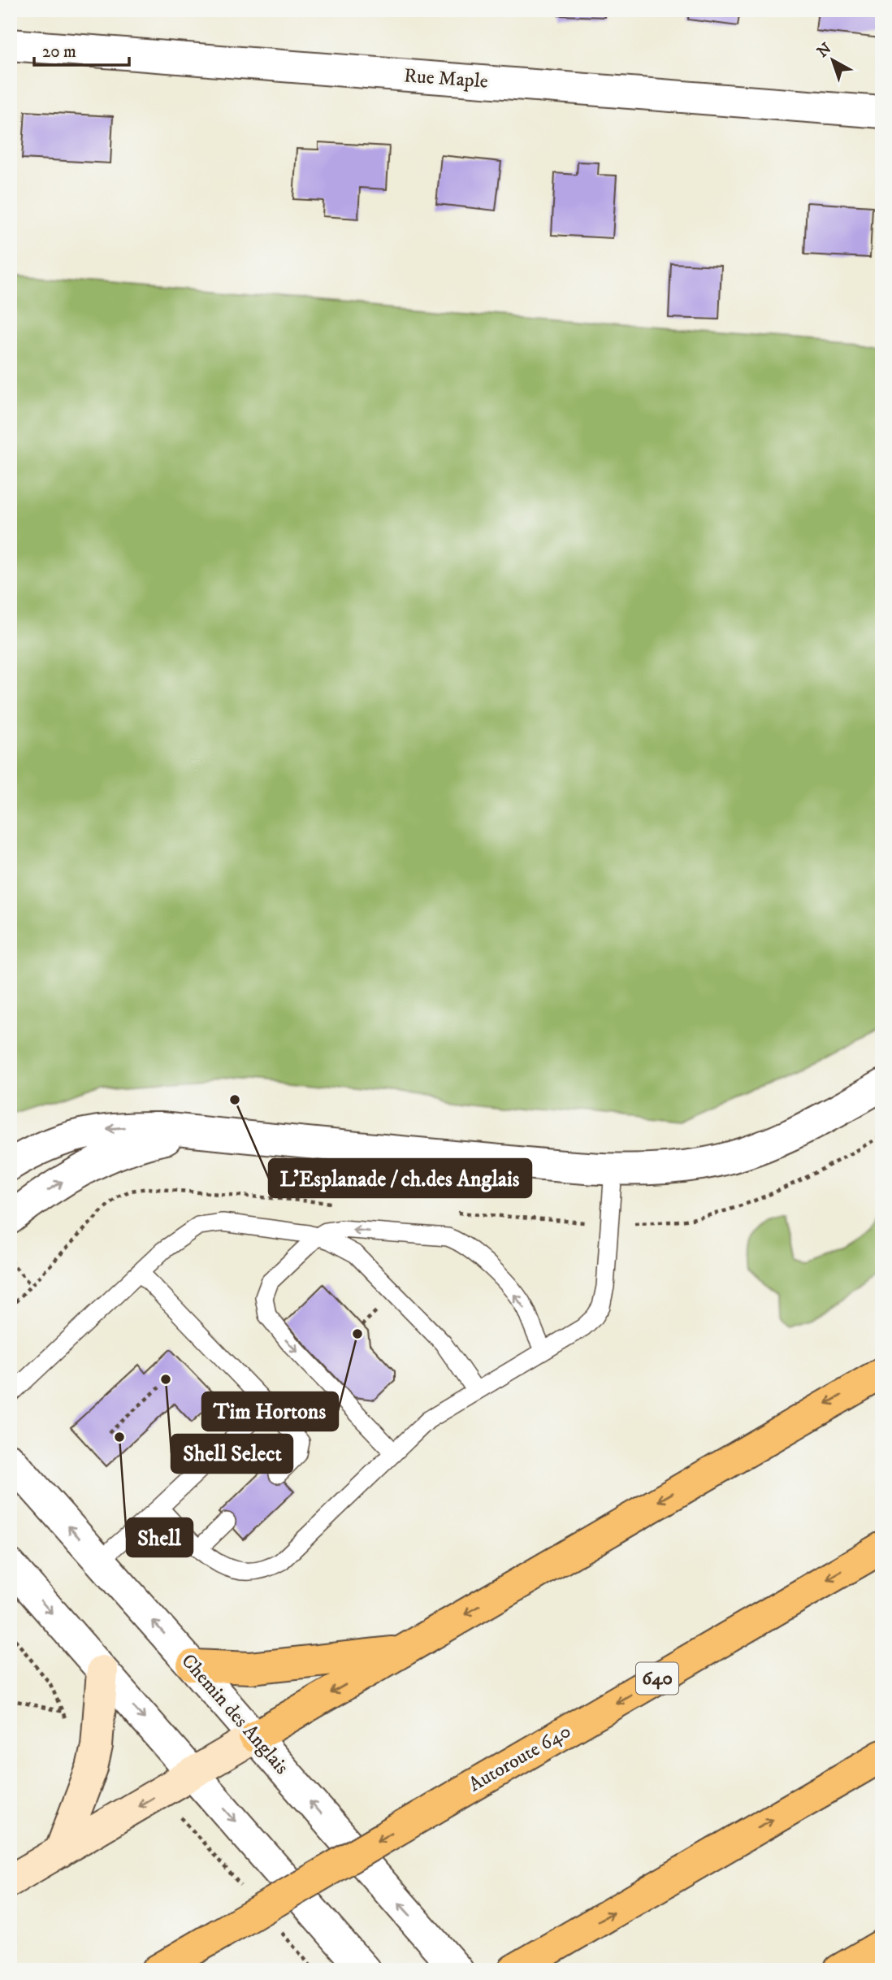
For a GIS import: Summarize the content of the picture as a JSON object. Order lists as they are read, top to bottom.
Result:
{
  "streets": {
    "highway": ["640", "Autoroute 640"],
    "street": ["Rue Maple", "Chemin des Anglais"]
  },
  "places": [
    "L'Esplanade / ch.des Anglais",
    "Tim Hortons",
    "Shell Select",
    "Shell"
  ],
  "scale_bar": "20 m",
  "north": "top left"
}
